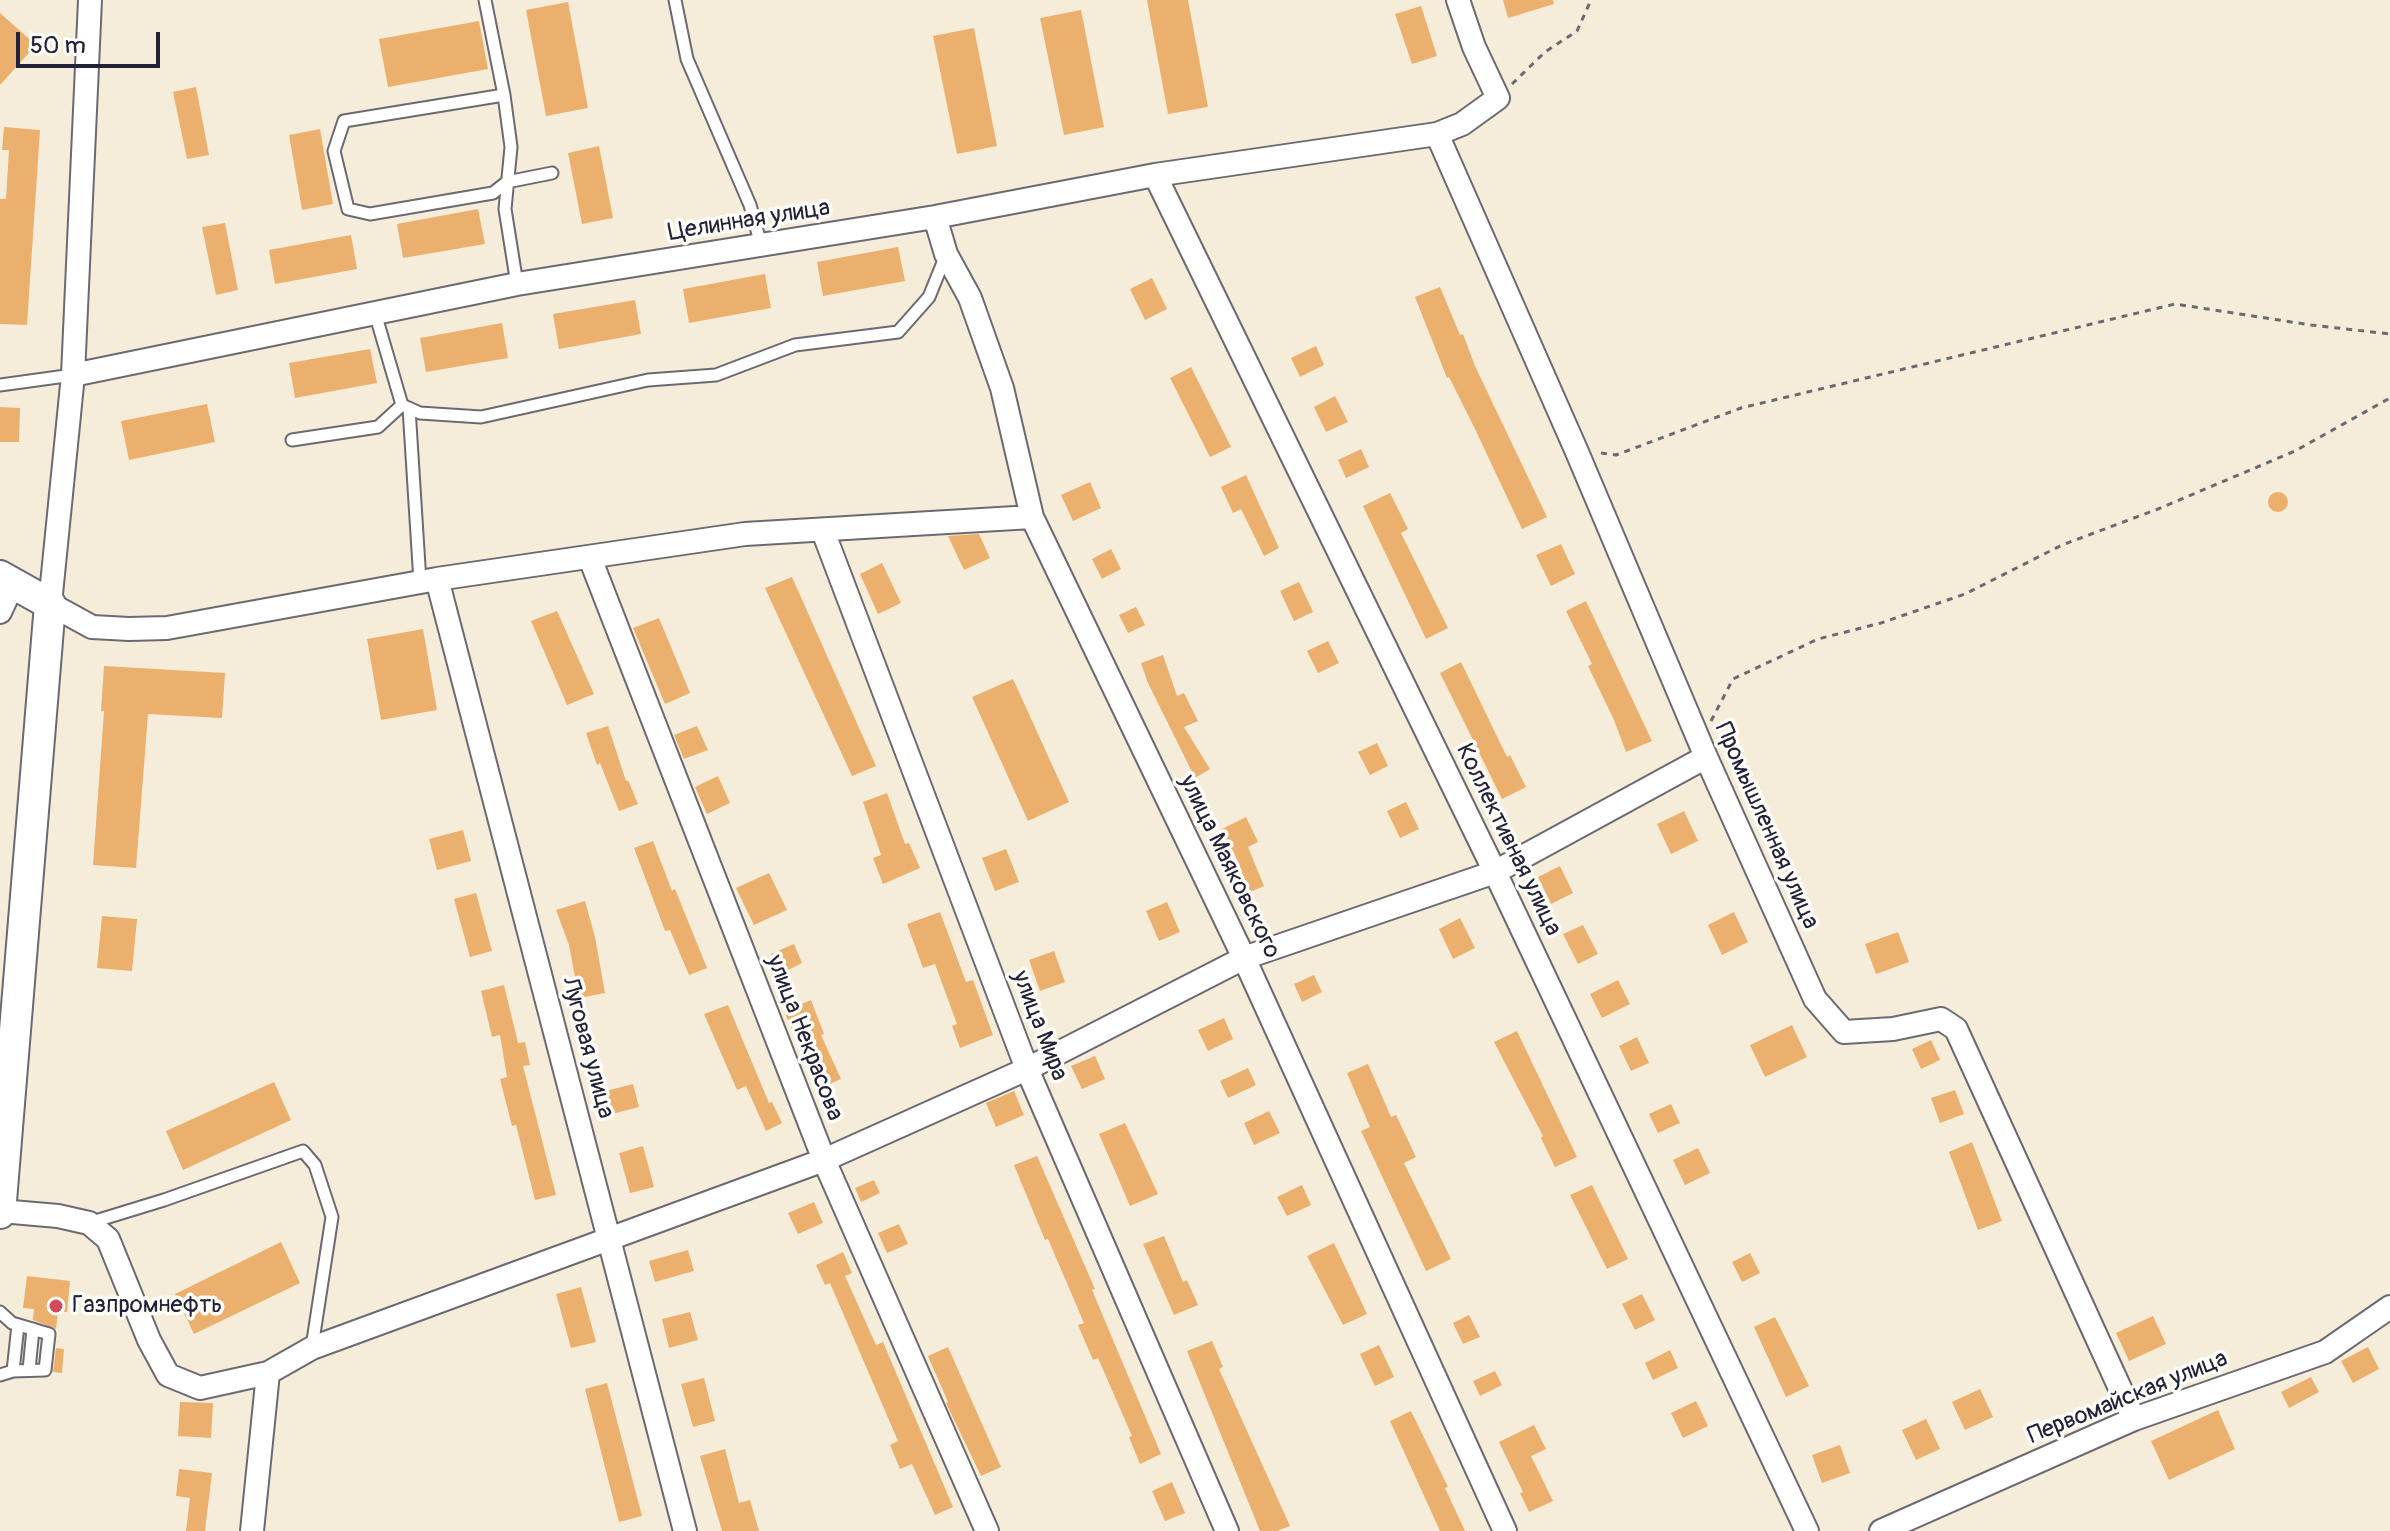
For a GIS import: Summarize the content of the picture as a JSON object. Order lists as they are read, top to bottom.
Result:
{
  "streets": {
    "street": [
      "Целинная улица",
      "Промышленная улица",
      "Коллективная улица",
      "улица Маяковского",
      "улица Мира",
      "улица Некрасова",
      "Луговая улица",
      "Первомайская улица"
    ]
  },
  "crossings": [
    ["Целинная улица", "Промышленная улица"],
    ["Целинная улица", "Коллективная улица"],
    ["Целинная улица", "улица Маяковского"],
    ["Промышленная улица", "Первомайская улица"]
  ],
  "places": ["Газпромнефть"],
  "scale_bar": "50 m"
}
